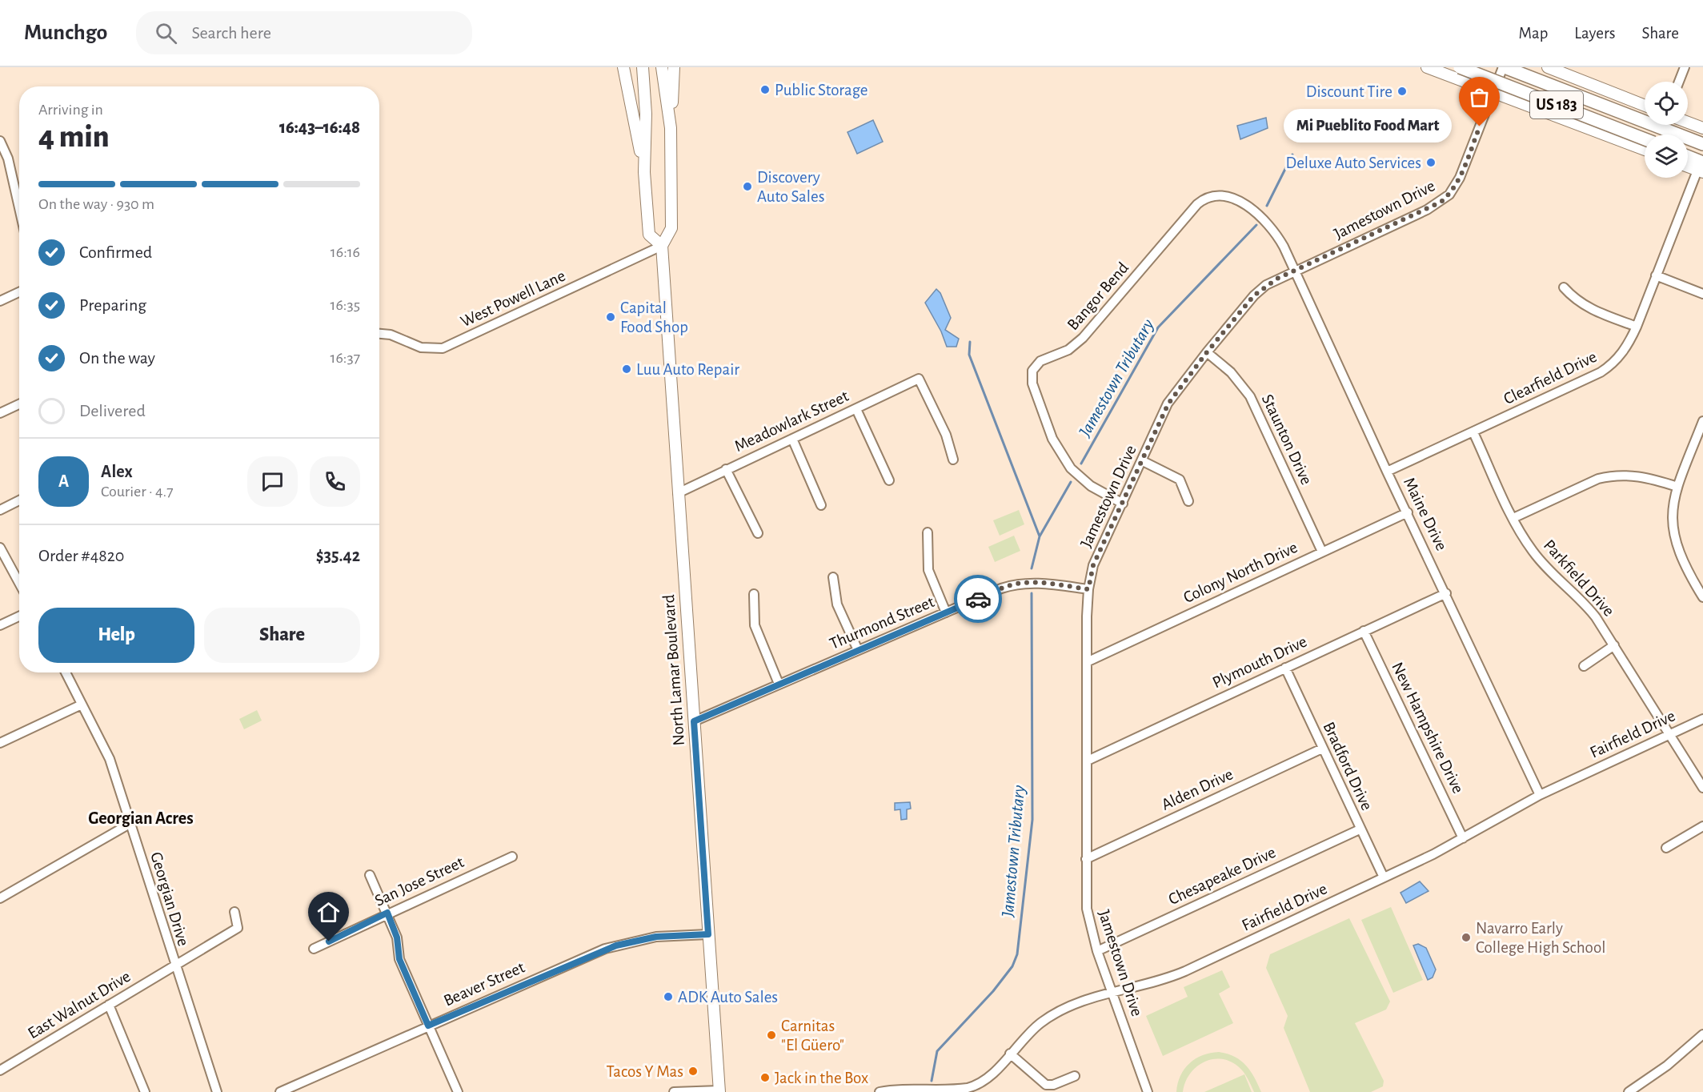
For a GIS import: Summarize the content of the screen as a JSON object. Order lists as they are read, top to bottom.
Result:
{
  "streets": {
    "highway": ["US 183"],
    "main road": ["North Lamar Boulevard"],
    "street": [
      "Jamestown Drive",
      "Bangor Bend",
      "West Powell Lane",
      "Clearfield Drive",
      "Meadowlark Street",
      "Staunton Drive",
      "Maine Drive",
      "Colony North Drive",
      "Parkfield Drive",
      "Thurmond Street",
      "Plymouth Drive",
      "New Hampshire Drive",
      "Fairfield Drive",
      "Bradford Drive",
      "Alden Drive",
      "Chesapeake Drive",
      "San Jose Street",
      "Georgian Drive",
      "Beaver Street",
      "East Walnut Drive"
    ]
  },
  "crossings": [
    ["US 183", "Jamestown Drive"],
    ["Jamestown Drive", "Bangor Bend"],
    ["Jamestown Drive", "Staunton Drive"],
    ["Jamestown Drive", "Maine Drive"],
    ["Jamestown Drive", "Colony North Drive"],
    ["Jamestown Drive", "Thurmond Street"],
    ["Jamestown Drive", "Plymouth Drive"],
    ["Jamestown Drive", "Fairfield Drive"],
    ["Jamestown Drive", "Alden Drive"],
    ["Jamestown Drive", "Chesapeake Drive"],
    ["Bangor Bend", "Maine Drive"],
    ["West Powell Lane", "North Lamar Boulevard"],
    ["Clearfield Drive", "Maine Drive"],
    ["Clearfield Drive", "Parkfield Drive"],
    ["Meadowlark Street", "North Lamar Boulevard"],
    ["Staunton Drive", "Colony North Drive"],
    ["Maine Drive", "Colony North Drive"],
    ["Maine Drive", "Plymouth Drive"],
    ["Maine Drive", "Fairfield Drive"],
    ["Parkfield Drive", "Fairfield Drive"],
    ["Thurmond Street", "North Lamar Boulevard"],
    ["Plymouth Drive", "New Hampshire Drive"],
    ["Plymouth Drive", "Bradford Drive"],
    ["North Lamar Boulevard", "Beaver Street"],
    ["New Hampshire Drive", "Fairfield Drive"],
    ["Fairfield Drive", "Bradford Drive"],
    ["Bradford Drive", "Alden Drive"],
    ["Bradford Drive", "Chesapeake Drive"],
    ["Georgian Drive", "East Walnut Drive"]
  ],
  "districts": ["Georgian Acres"],
  "water": ["Jamestown Tributary"],
  "places": [
    "Public Storage",
    "Discount Tire",
    "Mi Pueblito Food Mart",
    "Deluxe Auto Services",
    "Discovery Auto Sales",
    "Capital Food Shop",
    "Luu Auto Repair",
    "Navarro Early College High School",
    "ADK Auto Sales",
    "Carnitas \"El Güero\"",
    "Tacos Y Mas",
    "Jack in the Box"
  ],
  "page": {
    "header": "Munchgo",
    "search": "Search here",
    "nav": ["Map", "Layers", "Share"],
    "heading": ["4 min", "Arriving in", "16:43–16:48"],
    "panel": [
      "Alex",
      "Courier · 4.7",
      "Order #4820",
      "$35.42"
    ],
    "bubble": "Mi Pueblito Food Mart",
    "bar": "On the way · 930 m",
    "list": [
      ["Confirmed", "16:16"],
      ["Preparing", "16:35"],
      ["On the way", "16:37"],
      "Delivered"
    ],
    "round": "A",
    "buttons": ["Help", "Share"]
  }
}
